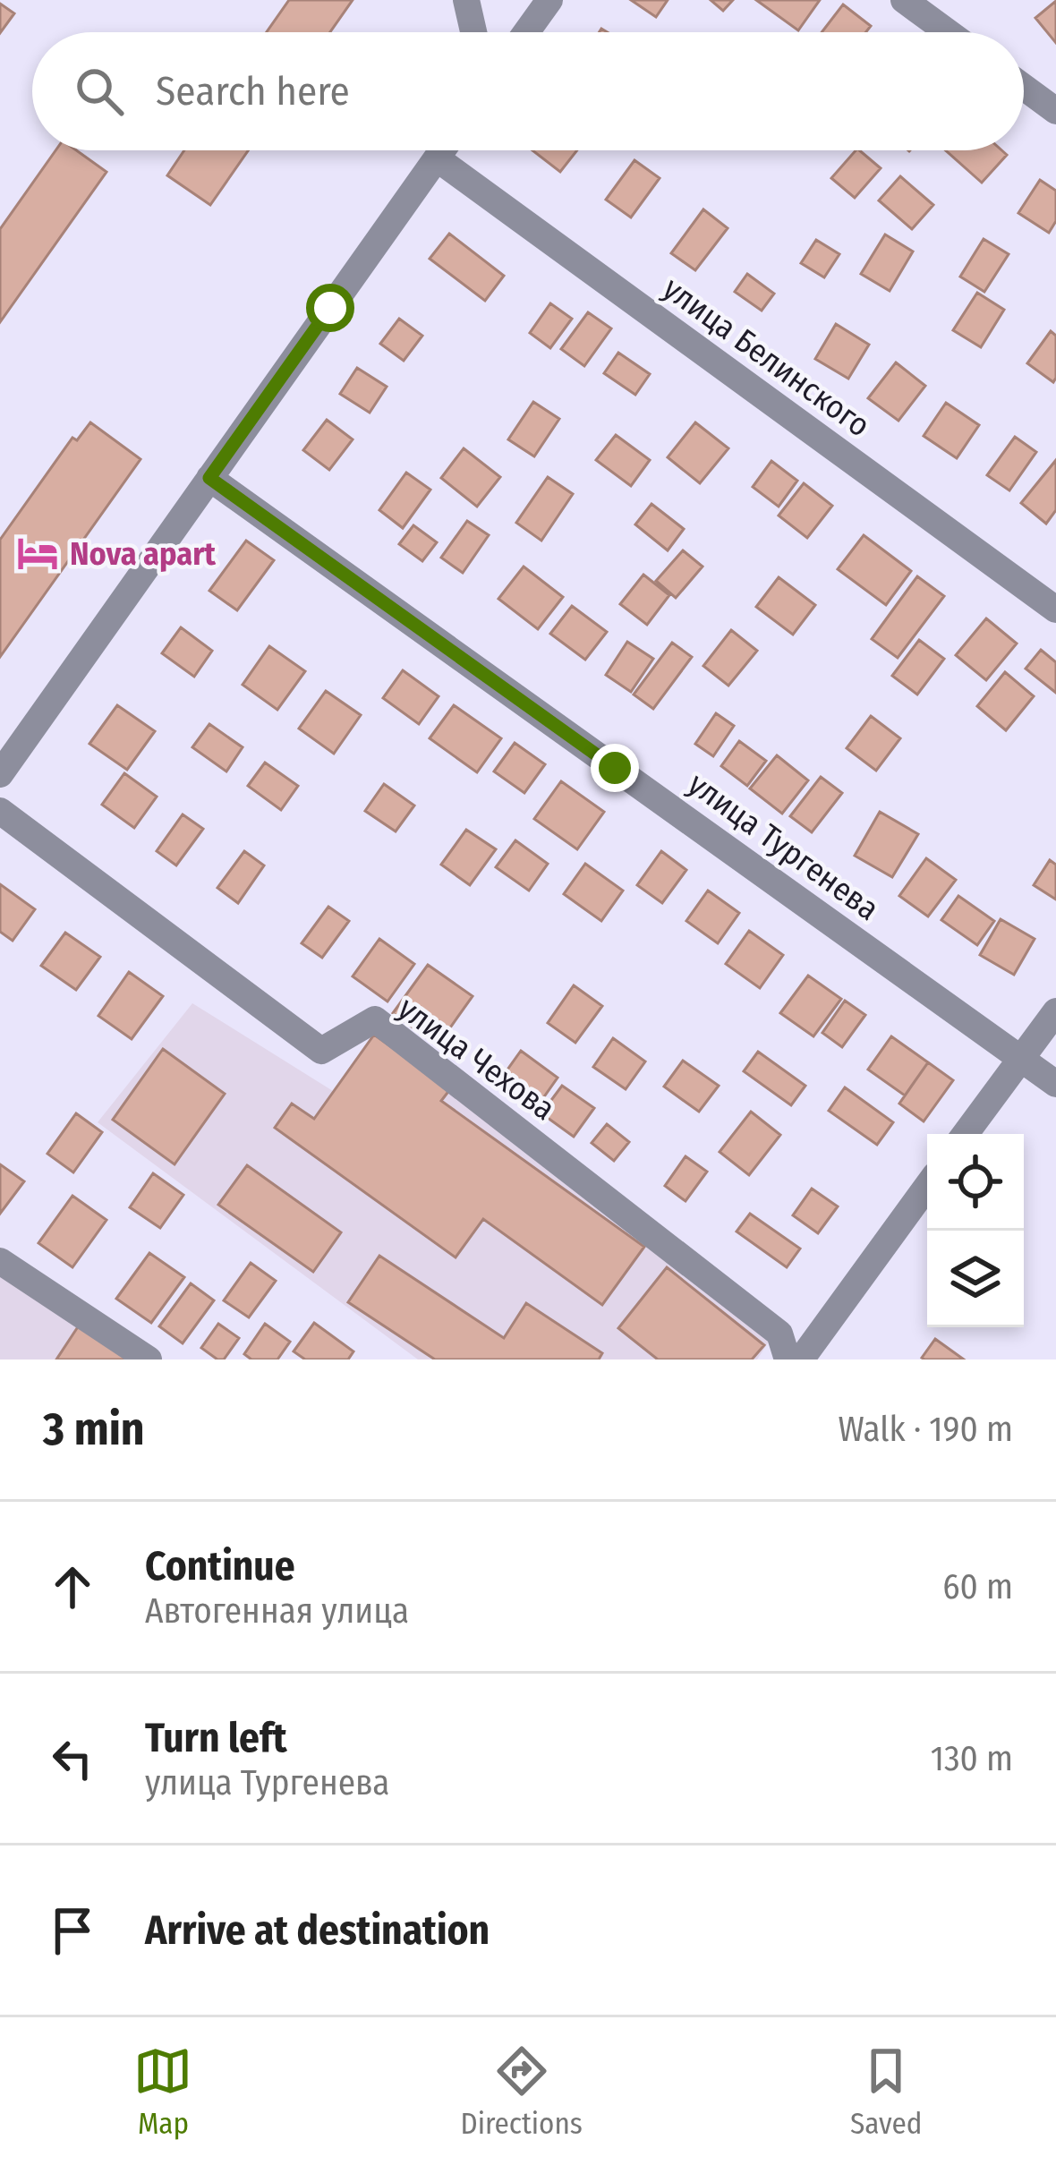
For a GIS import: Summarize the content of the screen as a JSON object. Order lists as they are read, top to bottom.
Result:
{
  "streets": {
    "street": ["улица Белинского", "улица Тургенева", "улица Чехова"]
  },
  "places": {
    "hotel": ["Nova apart"]
  },
  "page": {
    "search": "Search here",
    "heading": ["3 min", "Walk · 190 m"],
    "list": [
      ["Continue", "Автогенная улица", "60 m"],
      ["Turn left", "улица Тургенева", "130 m"],
      "Arrive at destination"
    ],
    "nav": ["Map", "Directions", "Saved"]
  }
}
